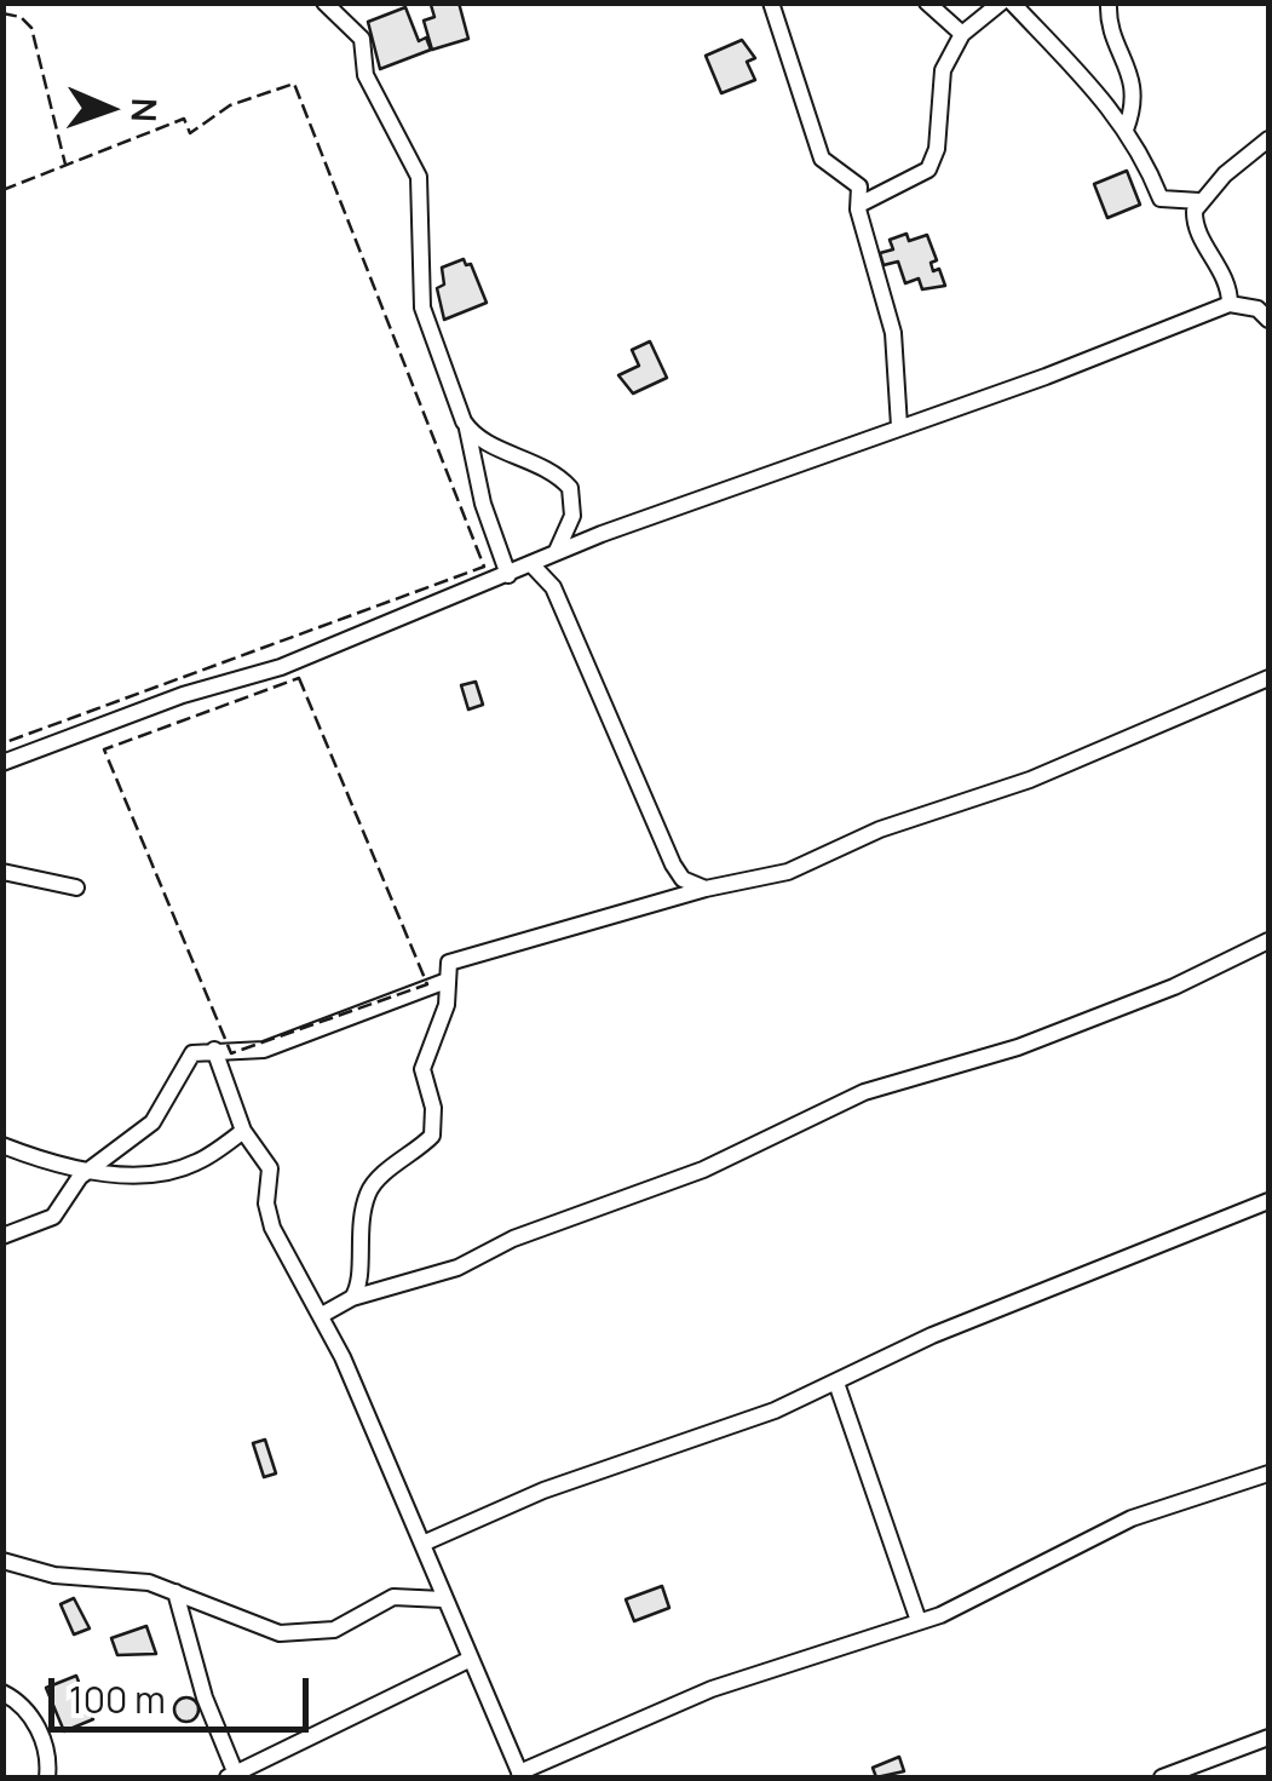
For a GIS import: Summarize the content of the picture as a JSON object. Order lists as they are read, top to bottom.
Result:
{
  "scale_bar": "100 m",
  "north": "right"
}
